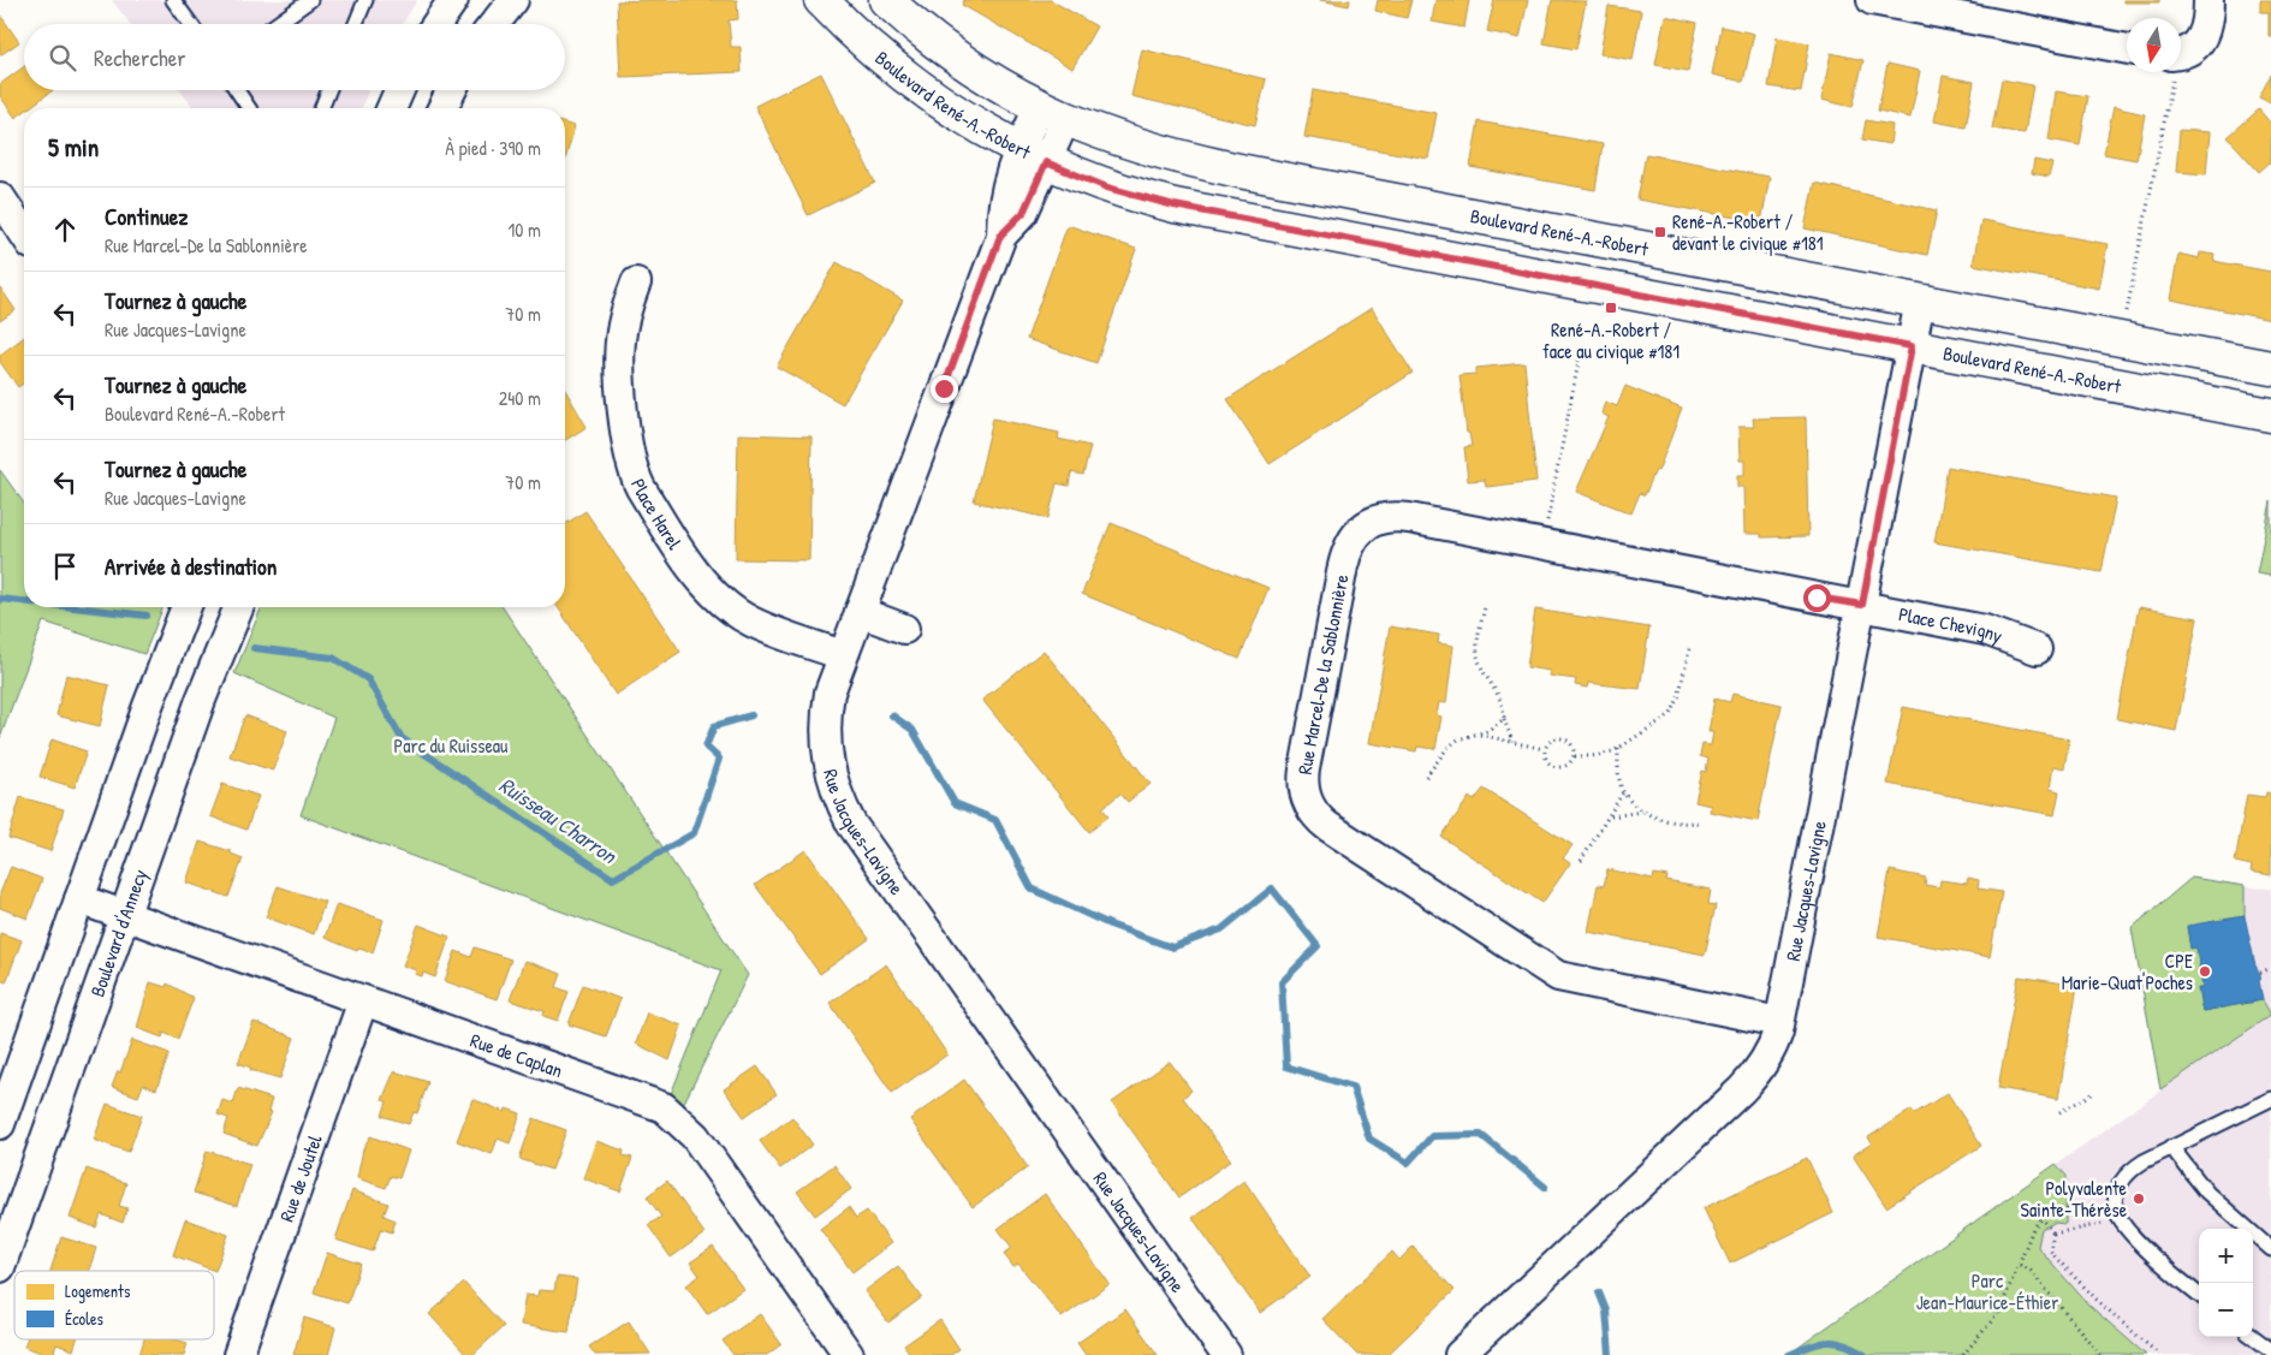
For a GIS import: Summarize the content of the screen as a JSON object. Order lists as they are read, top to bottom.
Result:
{
  "streets": {
    "street": [
      "Boulevard René-A.-Robert",
      "Place Harel",
      "Place Chevigny",
      "Rue Marcel-De la Sablonnière",
      "Rue Jacques-Lavigne",
      "Boulevard d'Annecy",
      "Rue de Caplan",
      "Rue de Joutel"
    ]
  },
  "crossings": [
    ["Boulevard René-A.-Robert", "Rue Jacques-Lavigne"],
    ["Place Harel", "Rue Jacques-Lavigne"],
    ["Place Chevigny", "Rue Marcel-De la Sablonnière"],
    ["Place Chevigny", "Rue Jacques-Lavigne"],
    ["Rue Marcel-De la Sablonnière", "Rue Jacques-Lavigne"],
    ["Boulevard d'Annecy", "Rue de Caplan"],
    ["Rue de Caplan", "Rue de Joutel"]
  ],
  "water": ["Ruisseau Charron"],
  "parks": ["Parc du Ruisseau", "Parc Jean-Maurice-Éthier"],
  "places": {
    "transit": ["René-A.-Robert / devant le civique #181", "René-A.-Robert / face au civique #181"],
    "other": ["CPE Marie-Quat'Poches", "Polyvalente Sainte-Thérèse"]
  },
  "legend": ["Logements", "Écoles"],
  "north": "bottom",
  "page": {
    "search": "Rechercher",
    "heading": ["5 min", "À pied · 390 m"],
    "list": [
      ["Continuez", "Rue Marcel-De la Sablonnière", "10 m"],
      ["Tournez à gauche", "Rue Jacques-Lavigne", "70 m"],
      ["Tournez à gauche", "Boulevard René-A.-Robert", "240 m"],
      ["Tournez à gauche", "Rue Jacques-Lavigne", "70 m"],
      "Arrivée à destination"
    ],
    "map_buttons": ["+", "−"]
  }
}
